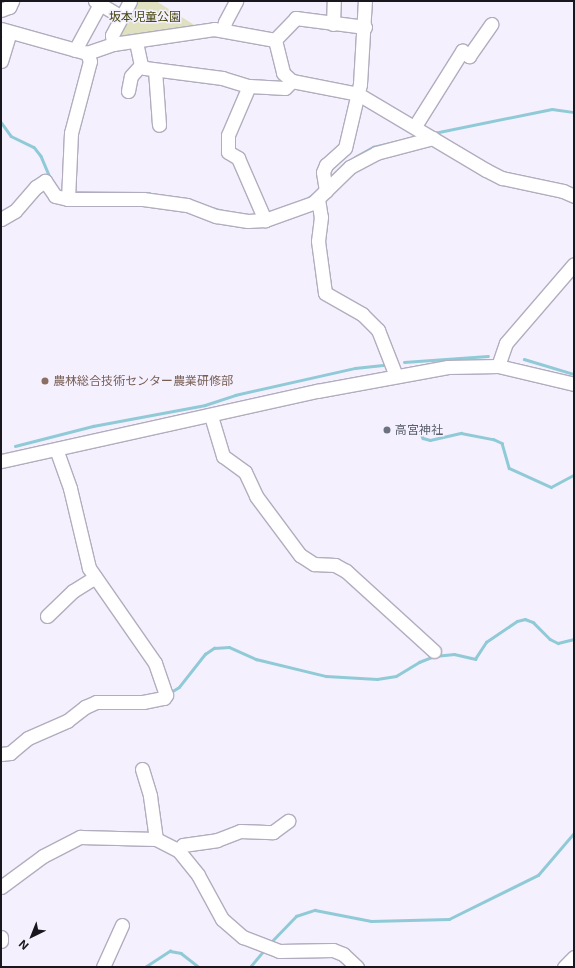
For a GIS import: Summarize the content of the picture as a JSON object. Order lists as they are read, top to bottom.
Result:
{
  "parks": ["坂本児童公園"],
  "places": ["農林総合技術センター農業研修部", "高宮神社"],
  "north": "bottom left"
}
